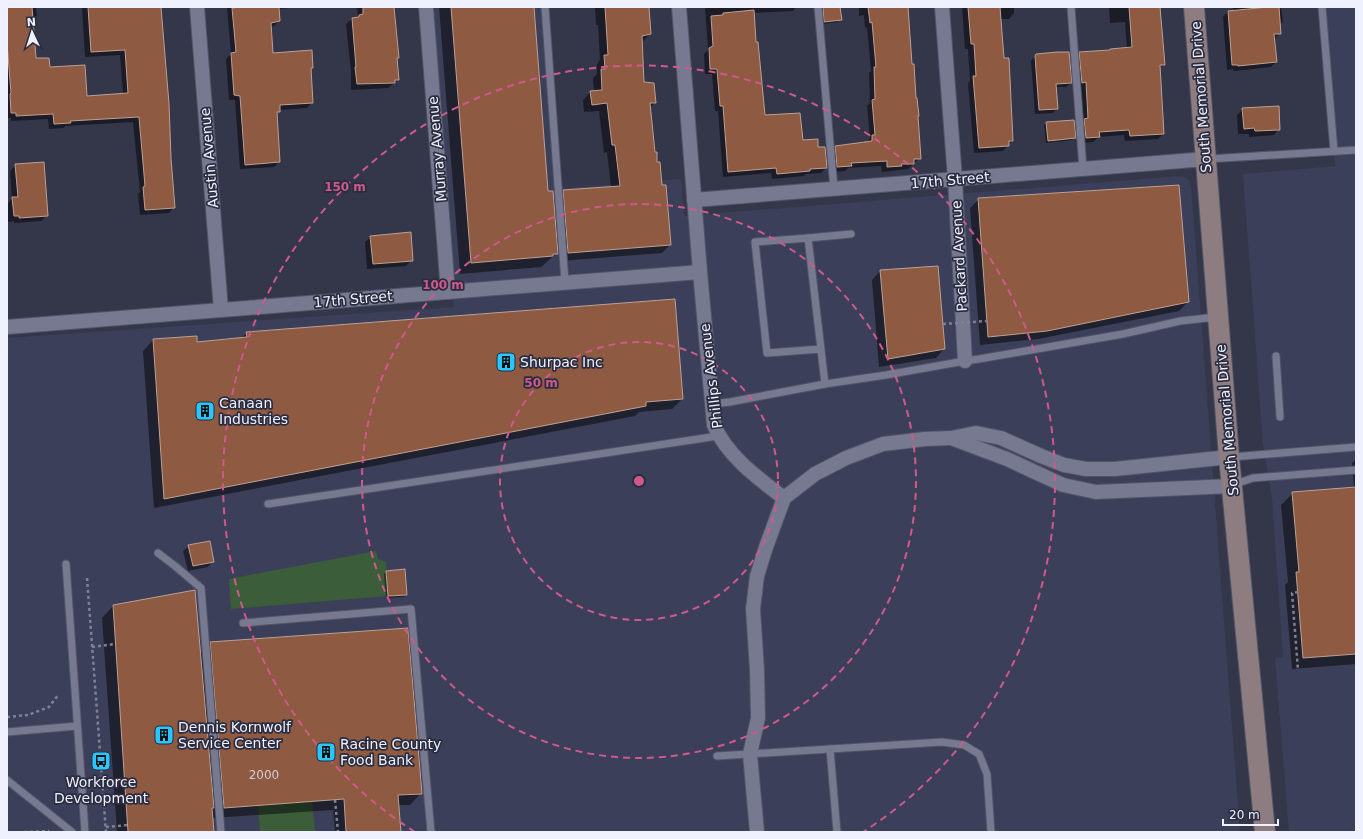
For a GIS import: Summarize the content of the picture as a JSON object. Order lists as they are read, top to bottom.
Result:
{
  "streets": {
    "main road": ["South Memorial Drive"],
    "street": [
      "Murray Avenue",
      "Austin Avenue",
      "17th Street",
      "Packard Avenue",
      "Phillips Avenue"
    ]
  },
  "crossings": [
    ["South Memorial Drive", "17th Street"],
    ["Murray Avenue", "17th Street"],
    ["Austin Avenue", "17th Street"],
    ["17th Street", "Packard Avenue"],
    ["17th Street", "Phillips Avenue"]
  ],
  "places": {
    "building": [
      "Shurpac Inc",
      "Canaan Industries",
      "Dennis Kornwolf Service Center",
      "Racine County Food Bank"
    ],
    "bus stop": ["Workforce Development"]
  },
  "house_numbers": ["2000"],
  "scale_bar": "20 m",
  "north": "top",
  "rings": ["150 m", "100 m", "50 m"]
}
